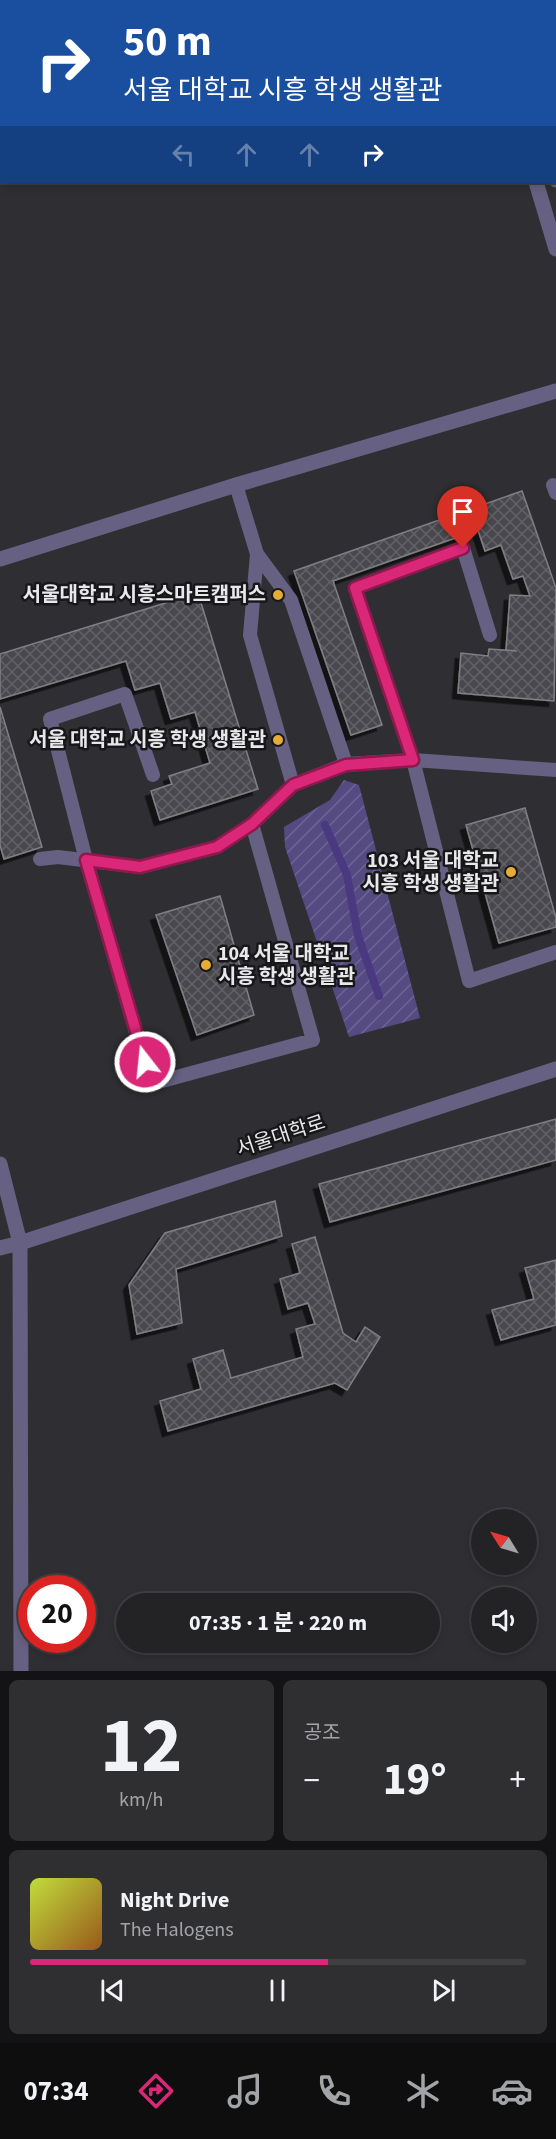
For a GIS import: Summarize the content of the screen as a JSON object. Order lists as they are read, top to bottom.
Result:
{
  "streets": {
    "street": ["서울대학로"]
  },
  "places": [
    "서울대학교 시흥스마트캠퍼스",
    "서울 대학교 시흥 학생 생활관",
    "103 서울 대학교 시흥 학생 생활관",
    "104 서울 대학교 시흥 학생 생활관"
  ],
  "north": "top left",
  "page": {
    "turn": ["50 m", "서울 대학교 시흥 학생 생활관"],
    "limit": "20",
    "trip": "07:35 · 1 분 · 220 m",
    "tile": [
      ["12", "km/h"],
      "공조"
    ],
    "heat": ["−", "19°", "+"],
    "song": ["Night Drive", "The Halogens"],
    "tabs": "07:34"
  }
}
